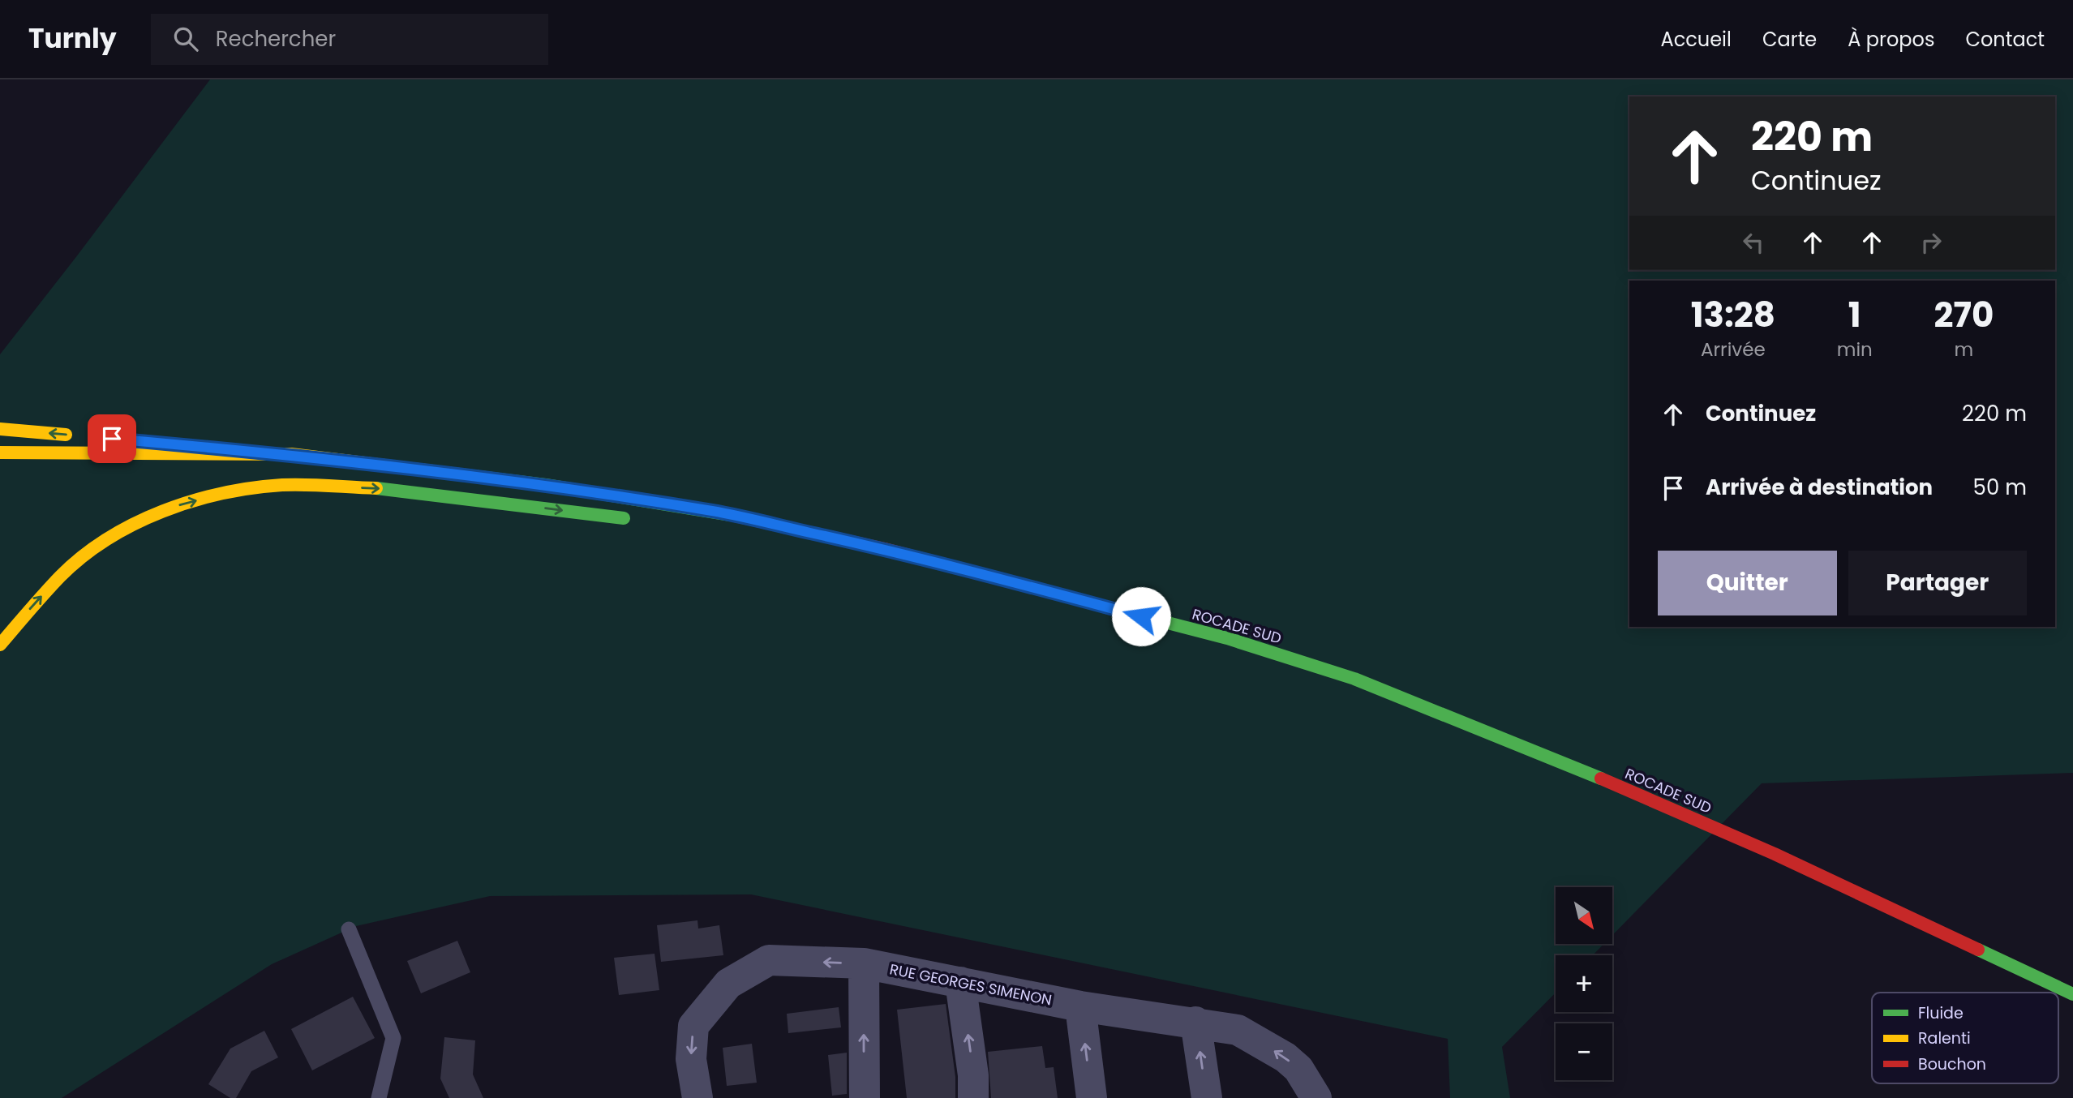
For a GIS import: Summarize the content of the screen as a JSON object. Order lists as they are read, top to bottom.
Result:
{
  "streets": {
    "main road": ["ROCADE SUD"],
    "street": ["RUE GEORGES SIMENON"]
  },
  "legend": ["Fluide", "Ralenti", "Bouchon"],
  "north": "bottom right",
  "page": {
    "header": "Turnly",
    "search": "Rechercher",
    "nav": [
      "Accueil",
      "Carte",
      "À propos",
      "Contact"
    ],
    "turn": ["220 m", "Continuez"],
    "eta": [
      "13:28",
      "Arrivée",
      "1",
      "min",
      "270",
      "m"
    ],
    "list": [
      {
        "name": "Continuez",
        "value": "220 m"
      },
      {
        "name": "Arrivée à destination",
        "value": "50 m"
      }
    ],
    "buttons": ["Quitter", "Partager"],
    "map_buttons": ["+", "−"]
  }
}
